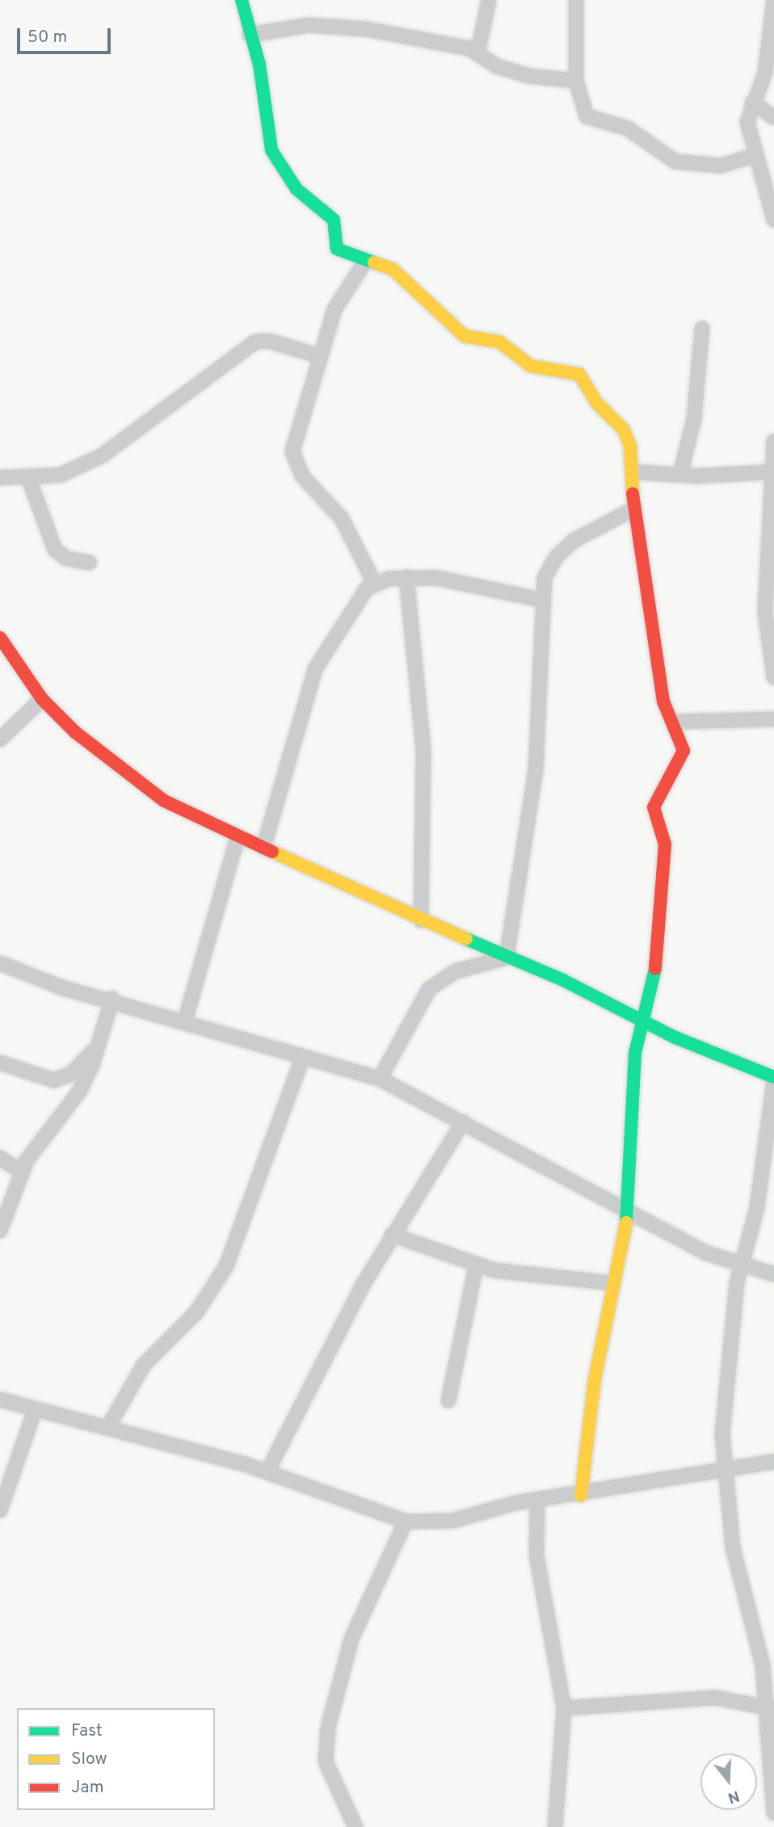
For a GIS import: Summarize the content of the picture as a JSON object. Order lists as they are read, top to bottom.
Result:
{
  "legend": ["Fast", "Slow", "Jam"],
  "scale_bar": "50 m",
  "north": "bottom"
}
